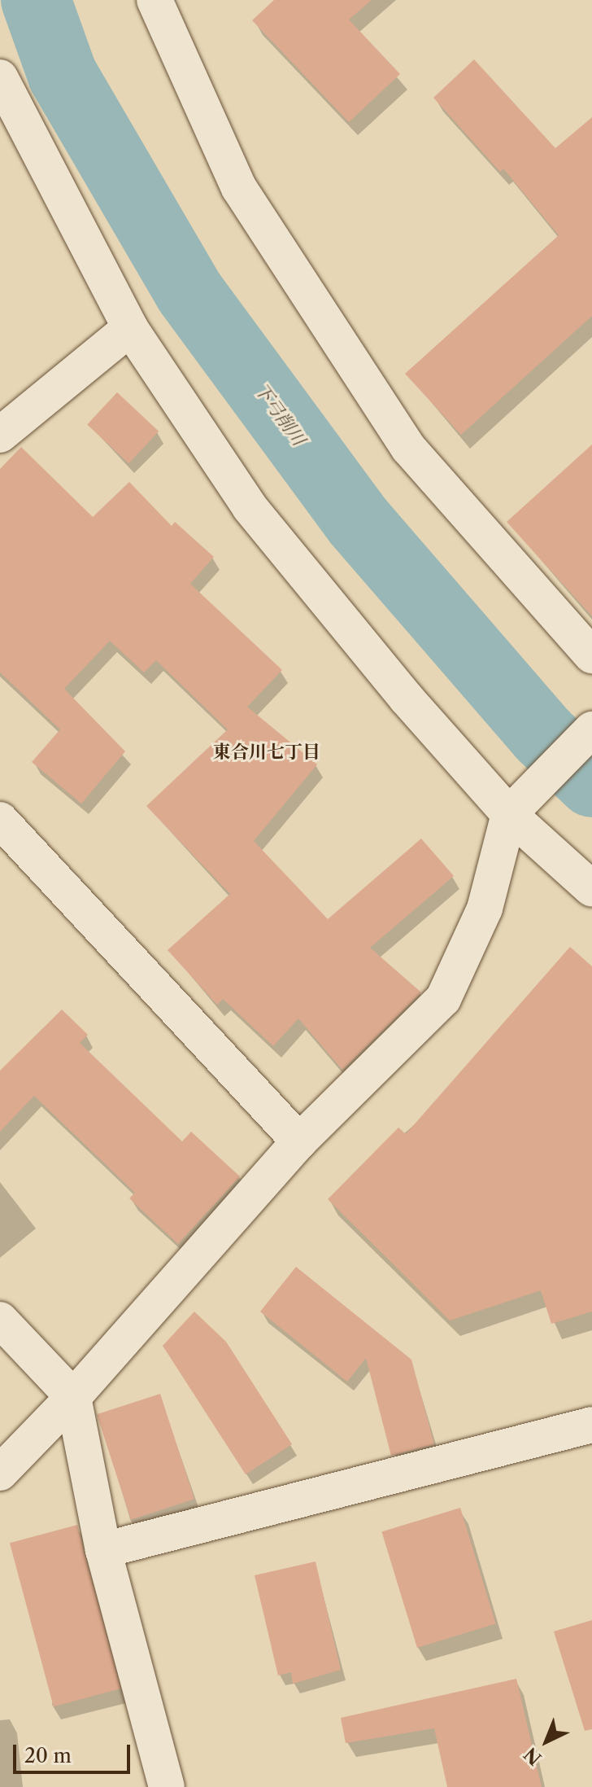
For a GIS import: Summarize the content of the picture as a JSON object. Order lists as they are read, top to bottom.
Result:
{
  "districts": ["東合川七丁目"],
  "water": ["下弓削川"],
  "scale_bar": "20 m",
  "north": "bottom left"
}
